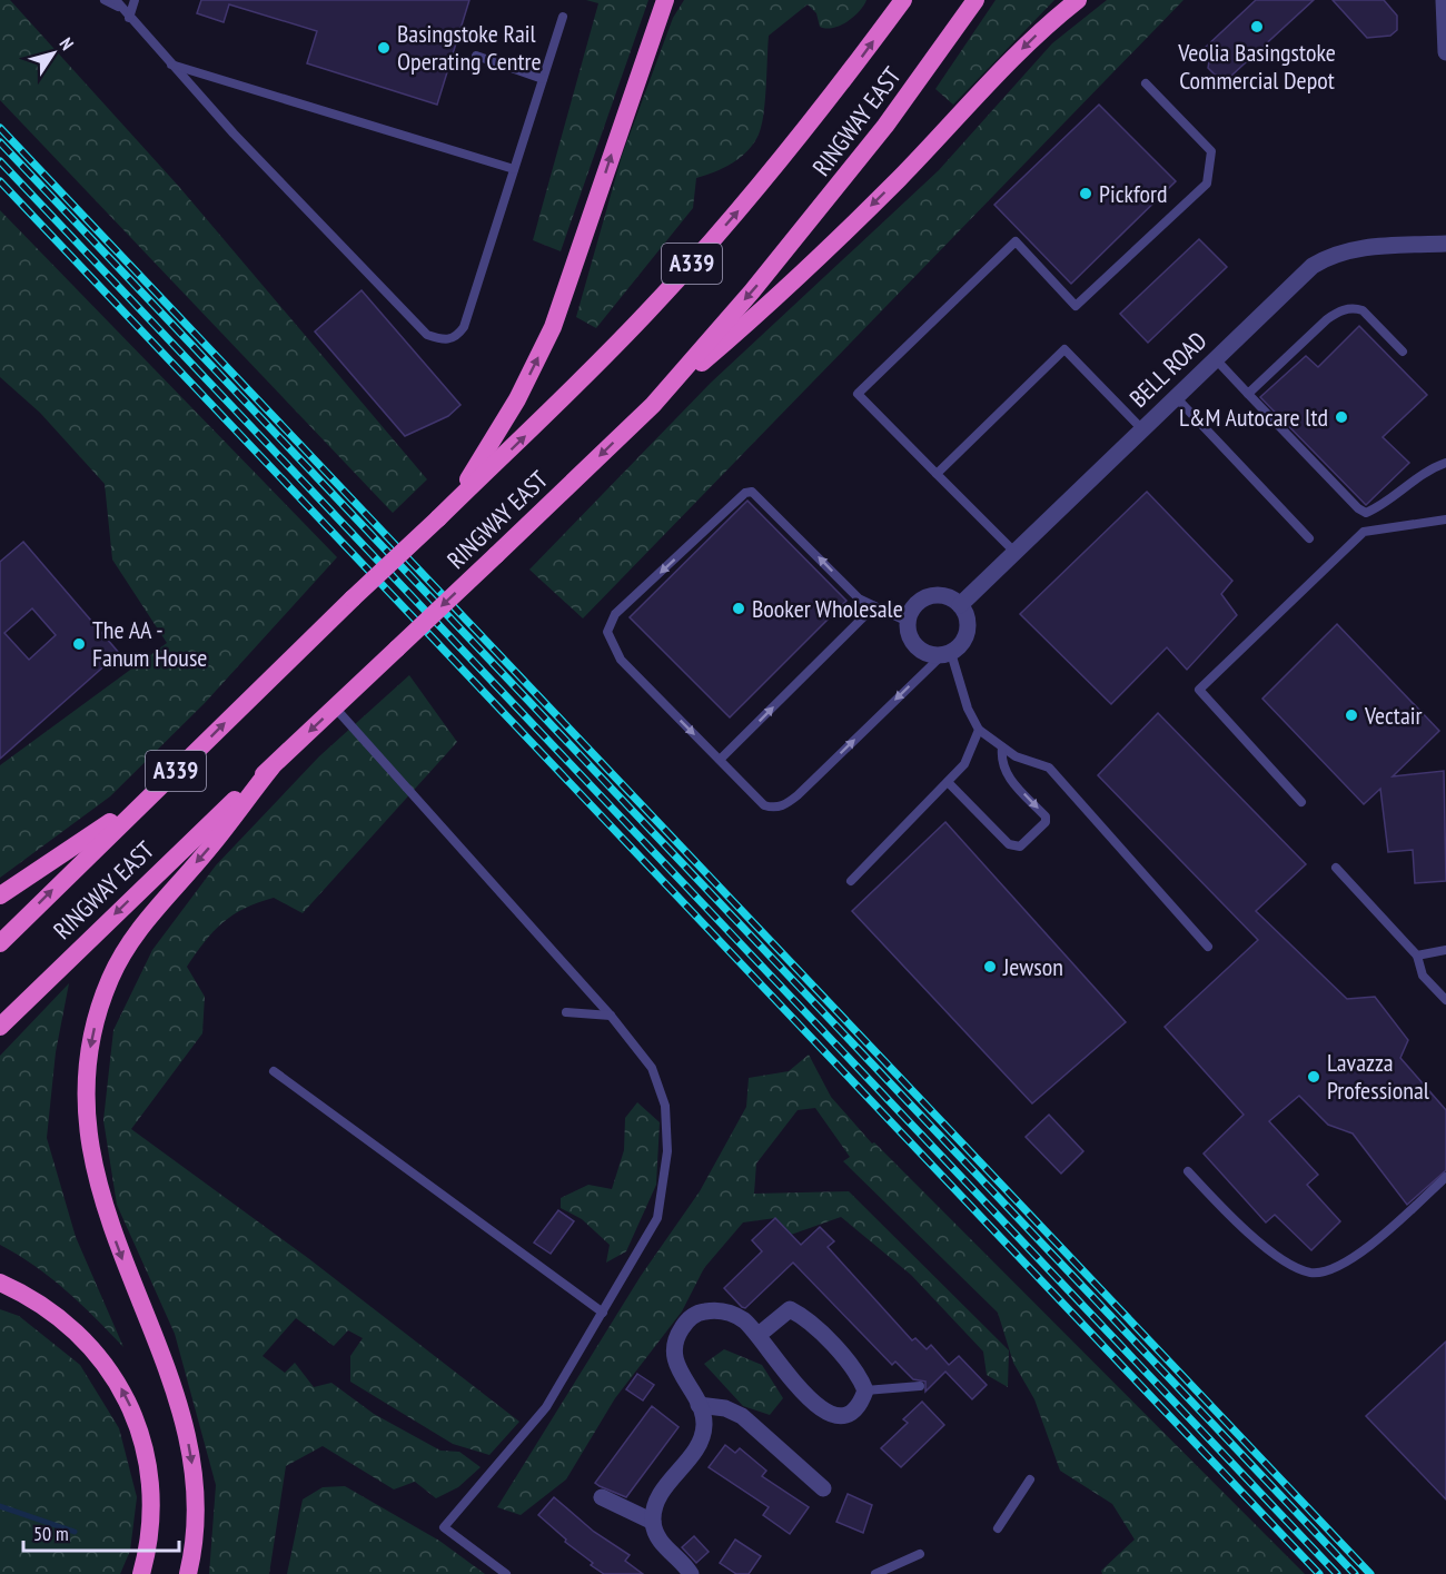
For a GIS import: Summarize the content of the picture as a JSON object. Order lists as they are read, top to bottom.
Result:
{
  "streets": {
    "highway": ["RINGWAY EAST", "A339"],
    "street": ["BELL ROAD"]
  },
  "places": [
    "Veolia Basingstoke Commercial Depot",
    "Basingstoke Rail Operating Centre",
    "Pickford",
    "L&M Autocare ltd",
    "Booker Wholesale",
    "The AA - Fanum House",
    "Vectair",
    "Jewson",
    "Lavazza Professional"
  ],
  "scale_bar": "50 m",
  "north": "top right"
}
